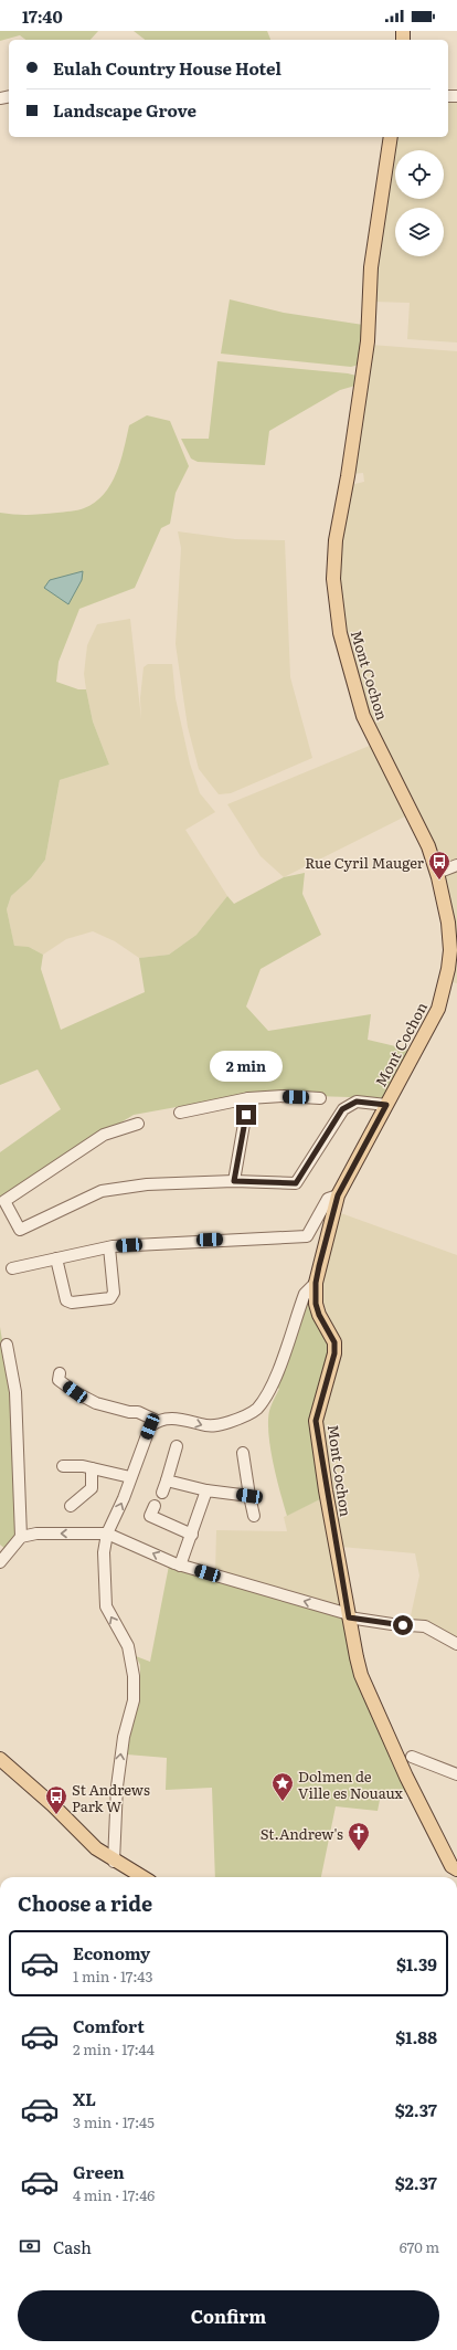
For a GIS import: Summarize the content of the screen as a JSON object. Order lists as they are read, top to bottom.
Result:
{
  "streets": {
    "main road": ["Mont Cochon"]
  },
  "places": {
    "bus stop": ["Rue Cyril Mauger", "St Andrews Park W"],
    "place": ["Dolmen de Ville es Nouaux"],
    "church": ["St.Andrew's"]
  },
  "page": {
    "status": "17:40",
    "banner": ["Eulah Country House Hotel", "Landscape Grove"],
    "bubble": "2 min",
    "heading": "Choose a ride",
    "list": [
      {
        "name": "Economy",
        "note": "1 min · 17:43",
        "value": "$1.39"
      },
      {
        "name": "Comfort",
        "note": "2 min · 17:44",
        "value": "$1.88"
      },
      {
        "name": "XL",
        "note": "3 min · 17:45",
        "value": "$2.37"
      },
      {
        "name": "Green",
        "note": "4 min · 17:46",
        "value": "$2.37"
      }
    ],
    "pay": ["Cash", "670 m"],
    "buttons": "Confirm"
  }
}
